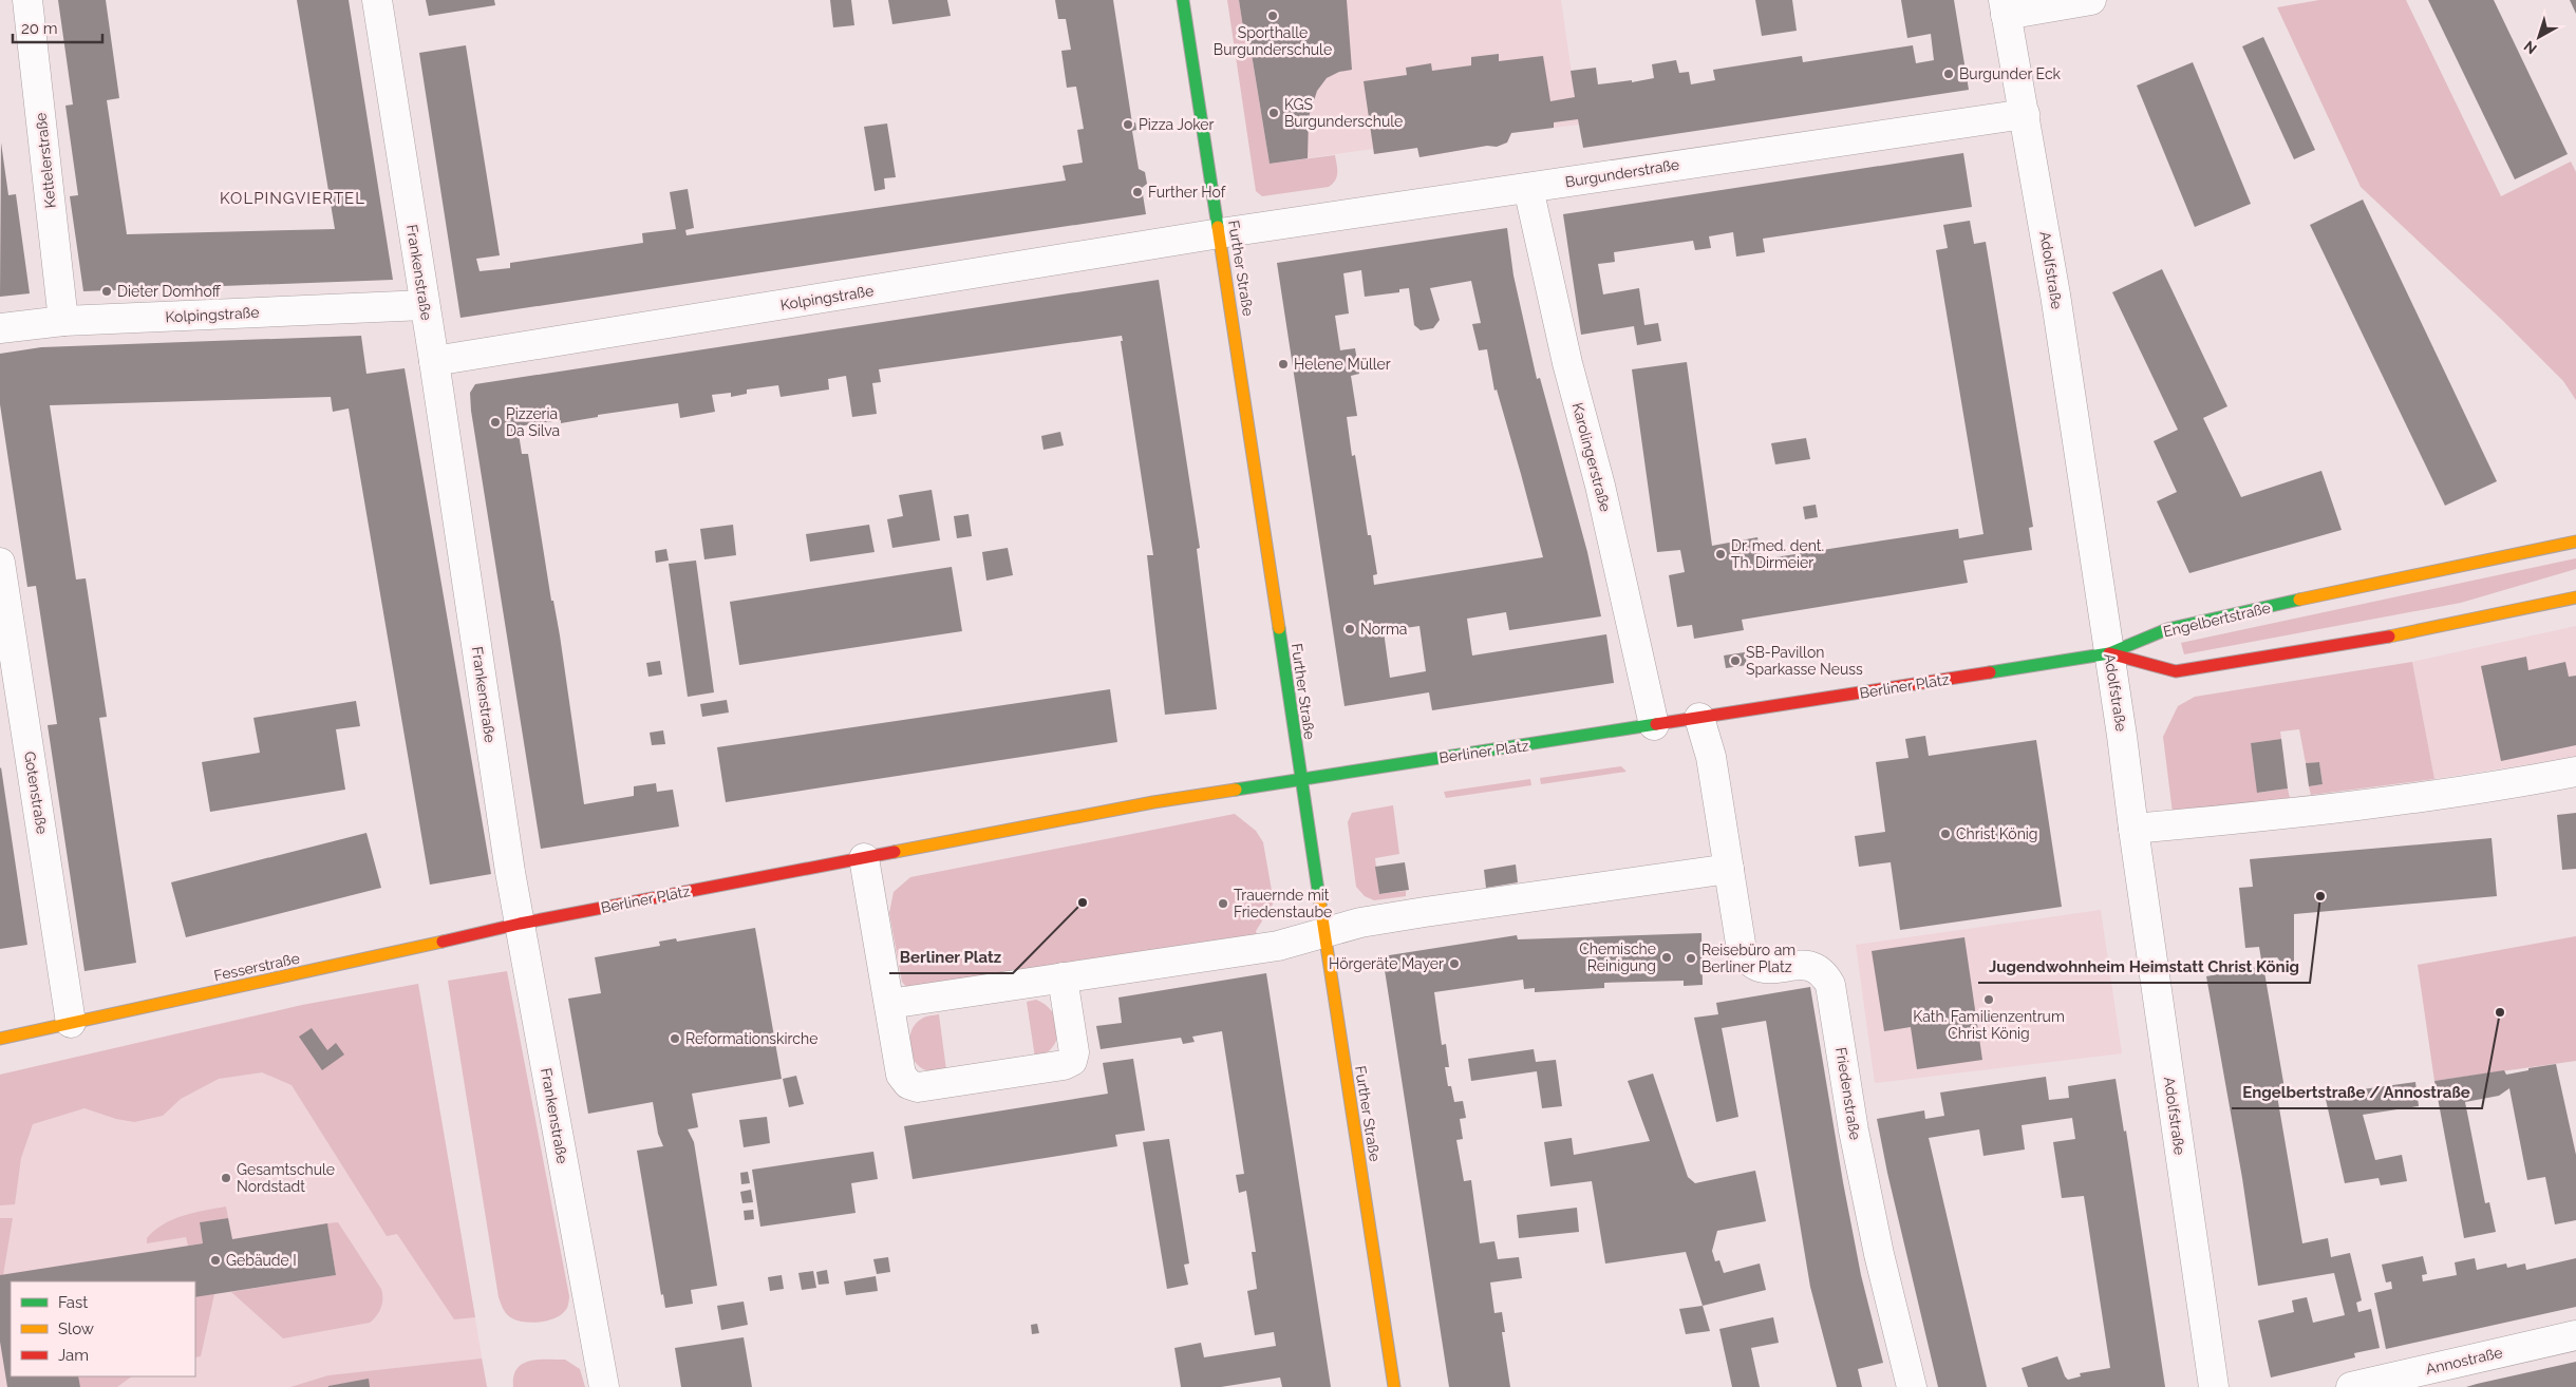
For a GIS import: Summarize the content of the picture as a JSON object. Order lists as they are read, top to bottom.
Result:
{
  "streets": {
    "main road": [
      "Further Straße",
      "Engelbertstraße",
      "Berliner Platz",
      "Fesserstraße"
    ],
    "street": [
      "Kettelerstraße",
      "Burgunderstraße",
      "Adolfstraße",
      "Frankenstraße",
      "Kolpingstraße",
      "Karolingerstraße",
      "Gotenstraße",
      "Friedenstraße",
      "Annostraße"
    ]
  },
  "crossings": [
    ["Kettelerstraße", "Kolpingstraße"],
    ["Burgunderstraße", "Further Straße"],
    ["Burgunderstraße", "Adolfstraße"],
    ["Burgunderstraße", "Kolpingstraße"],
    ["Burgunderstraße", "Karolingerstraße"],
    ["Further Straße", "Kolpingstraße"],
    ["Further Straße", "Berliner Platz"],
    ["Adolfstraße", "Engelbertstraße"],
    ["Adolfstraße", "Berliner Platz"],
    ["Frankenstraße", "Kolpingstraße"],
    ["Frankenstraße", "Berliner Platz"],
    ["Frankenstraße", "Fesserstraße"],
    ["Karolingerstraße", "Berliner Platz"],
    ["Engelbertstraße", "Berliner Platz"],
    ["Berliner Platz", "Fesserstraße"],
    ["Gotenstraße", "Fesserstraße"]
  ],
  "districts": ["KOLPINGVIERTEL"],
  "places": [
    "Sporthalle Burgunderschule",
    "Burgunder Eck",
    "KGS Burgunderschule",
    "Pizza Joker",
    "Further Hof",
    "Dieter Domhoff",
    "Helene Müller",
    "Pizzeria Da Silva",
    "Dr. med. dent. Th. Dirmeier",
    "Norma",
    "SB-Pavillon Sparkasse Neuss",
    "Christ König",
    "Jugendwohnheim Heimstatt Christ König",
    "Berliner Platz",
    "Trauernde mit Friedenstaube",
    "Chemische Reinigung",
    "Reisebüro am Berliner Platz",
    "Hörgeräte Mayer",
    "Kath. Familienzentrum Christ König",
    "Engelbertstraße / Annostraße",
    "Reformationskirche",
    "Gesamtschule Nordstadt",
    "Gebäude I"
  ],
  "legend": ["Fast", "Slow", "Jam"],
  "scale_bar": "20 m",
  "north": "bottom left"
}
